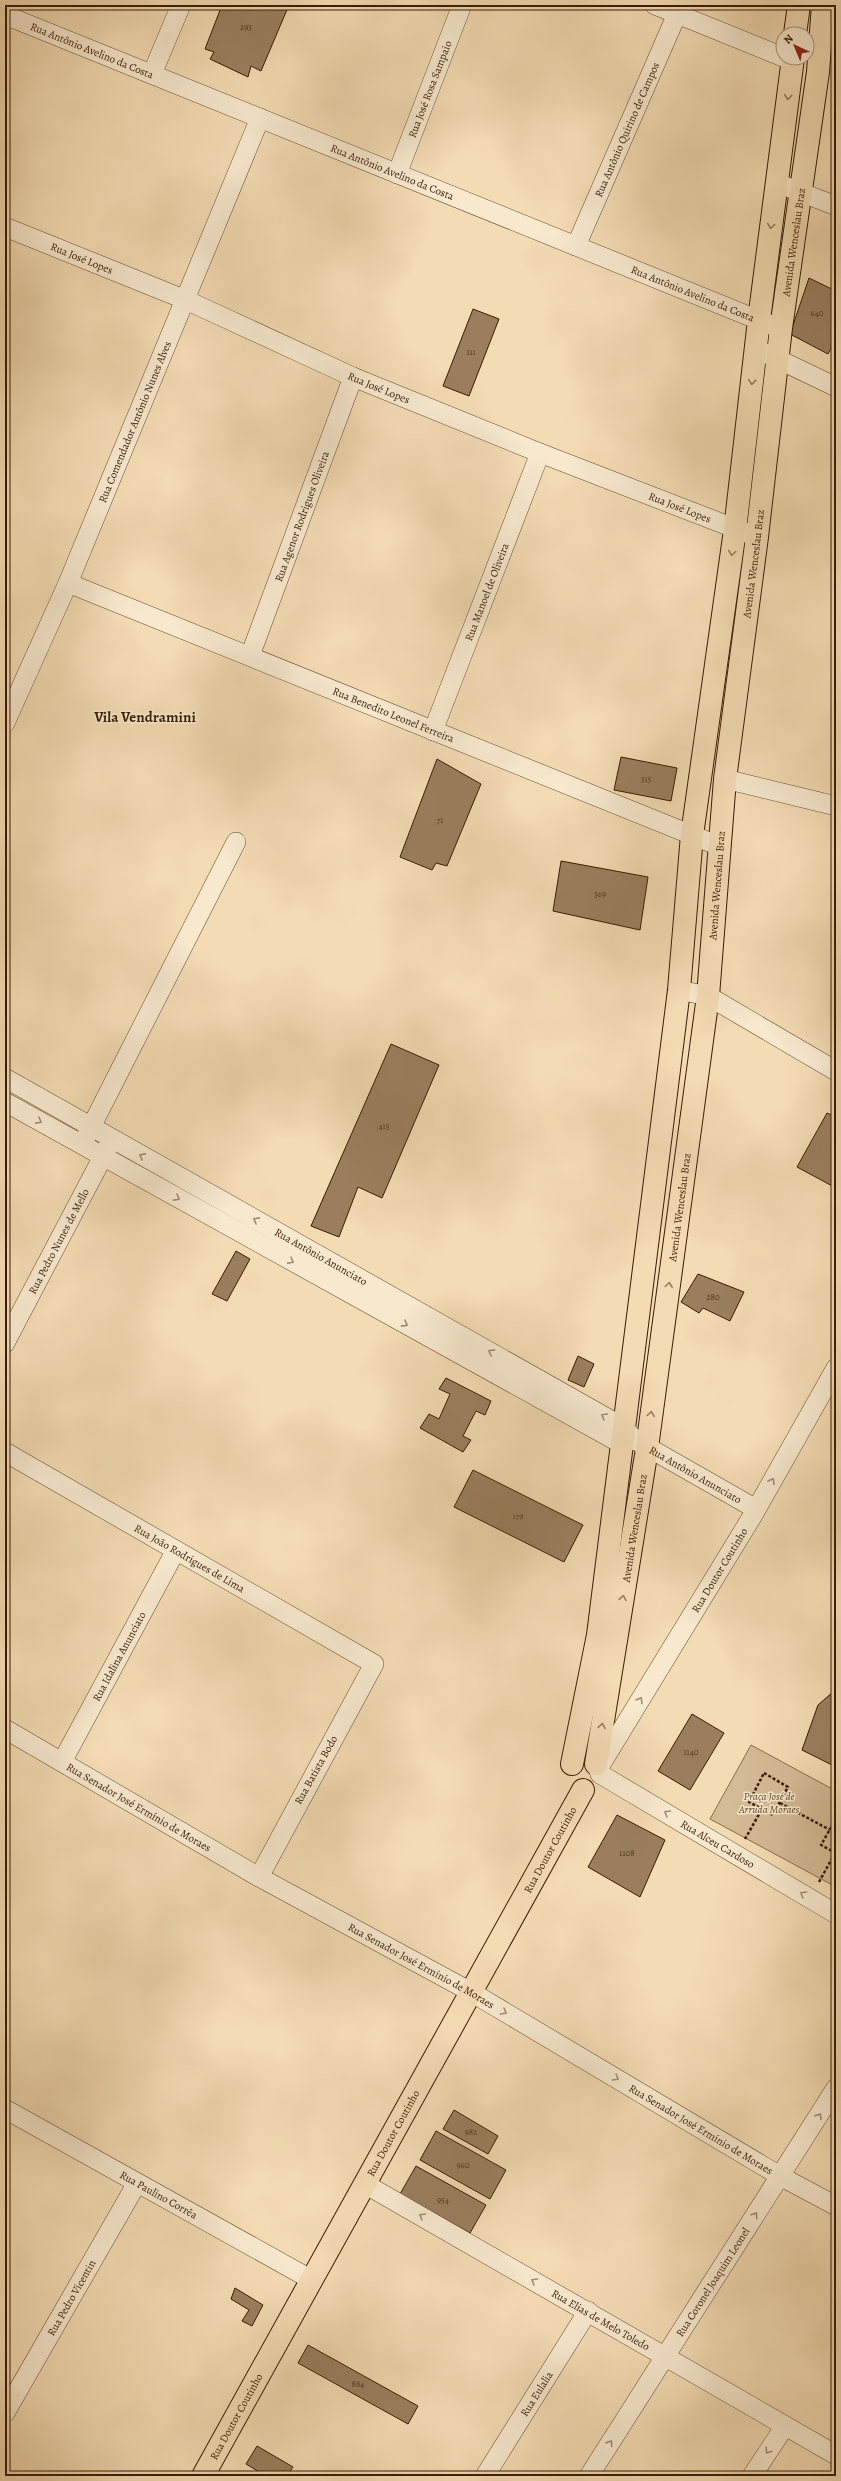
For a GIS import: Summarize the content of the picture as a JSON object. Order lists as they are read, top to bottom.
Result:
{
  "streets": {
    "main road": ["Avenida Wenceslau Braz", "Rua Doutor Coutinho"],
    "street": [
      "Rua Antônio Avelino da Costa",
      "Rua José Rosa Sampaio",
      "Rua Antônio Quirino de Campos",
      "Rua José Lopes",
      "Rua Comendador Antônio Nunes Alves",
      "Rua Agenor Rodrigues Oliveira",
      "Rua Manoel de Oliveira",
      "Rua Benedito Leonel Ferreira",
      "Rua Pedro Nunes de Mello",
      "Rua Antônio Anunciato",
      "Rua João Rodrigues de Lima",
      "Rua Idalina Anunciato",
      "Rua Batista Bodo",
      "Rua Senador José Ermínio de Moraes",
      "Rua Alceu Cardoso",
      "Rua Paulino Corrêa",
      "Rua Coronel Joaquim Leonel",
      "Rua Pedro Vicentin",
      "Rua Elias de Melo Toledo",
      "Rua Eulalia"
    ]
  },
  "crossings": [
    ["Rua Antônio Avelino da Costa", "Rua José Rosa Sampaio"],
    ["Rua Antônio Avelino da Costa", "Rua Antônio Quirino de Campos"],
    ["Rua Antônio Avelino da Costa", "Avenida Wenceslau Braz"],
    ["Rua Antônio Avelino da Costa", "Rua Comendador Antônio Nunes Alves"],
    ["Avenida Wenceslau Braz", "Rua José Lopes"],
    ["Avenida Wenceslau Braz", "Rua Benedito Leonel Ferreira"],
    ["Avenida Wenceslau Braz", "Rua Antônio Anunciato"],
    ["Avenida Wenceslau Braz", "Rua Doutor Coutinho"],
    ["Avenida Wenceslau Braz", "Rua Alceu Cardoso"],
    ["Rua José Lopes", "Rua Comendador Antônio Nunes Alves"],
    ["Rua José Lopes", "Rua Agenor Rodrigues Oliveira"],
    ["Rua José Lopes", "Rua Manoel de Oliveira"],
    ["Rua Comendador Antônio Nunes Alves", "Rua Benedito Leonel Ferreira"],
    ["Rua Agenor Rodrigues Oliveira", "Rua Benedito Leonel Ferreira"],
    ["Rua Manoel de Oliveira", "Rua Benedito Leonel Ferreira"],
    ["Rua Pedro Nunes de Mello", "Rua Antônio Anunciato"],
    ["Rua Antônio Anunciato", "Rua Doutor Coutinho"],
    ["Rua João Rodrigues de Lima", "Rua Idalina Anunciato"],
    ["Rua João Rodrigues de Lima", "Rua Batista Bodo"],
    ["Rua Doutor Coutinho", "Rua Senador José Ermínio de Moraes"],
    ["Rua Doutor Coutinho", "Rua Alceu Cardoso"],
    ["Rua Doutor Coutinho", "Rua Paulino Corrêa"],
    ["Rua Doutor Coutinho", "Rua Elias de Melo Toledo"],
    ["Rua Idalina Anunciato", "Rua Senador José Ermínio de Moraes"],
    ["Rua Batista Bodo", "Rua Senador José Ermínio de Moraes"],
    ["Rua Senador José Ermínio de Moraes", "Rua Coronel Joaquim Leonel"],
    ["Rua Paulino Corrêa", "Rua Pedro Vicentin"],
    ["Rua Coronel Joaquim Leonel", "Rua Elias de Melo Toledo"],
    ["Rua Elias de Melo Toledo", "Rua Eulalia"]
  ],
  "one_way": [
    "Rua Doutor Coutinho",
    "Rua Senador José Ermínio de Moraes",
    "Rua Alceu Cardoso",
    "Rua Coronel Joaquim Leonel",
    "Rua Elias de Melo Toledo"
  ],
  "districts": ["Vila Vendramini"],
  "parks": ["Praça José de Arruda Moraes"],
  "house_numbers": [
    "293",
    "640",
    "111",
    "315",
    "71",
    "369",
    "415",
    "280",
    "179",
    "1140",
    "1108",
    "982",
    "960",
    "954",
    "884"
  ],
  "north": "top left"
}
